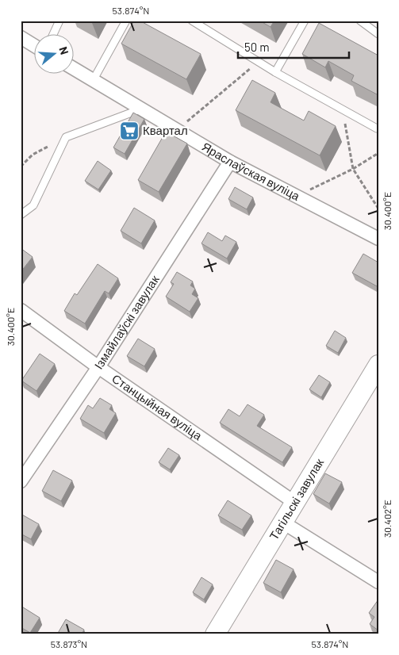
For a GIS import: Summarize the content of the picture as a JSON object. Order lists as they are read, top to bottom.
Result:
{
  "streets": {
    "main road": ["Тагільскі завулак"],
    "street": ["Яраслаўская вуліца", "Ізмайлаўскі завулак", "Станцыйная вуліца"]
  },
  "crossings": [
    ["Яраслаўская вуліца", "Ізмайлаўскі завулак"],
    ["Ізмайлаўскі завулак", "Станцыйная вуліца"],
    ["Станцыйная вуліца", "Тагільскі завулак"]
  ],
  "places": {
    "supermarket": ["Квартал"]
  },
  "scale_bar": "50 m",
  "north": "right",
  "coordinates": [
    "53.874°N",
    "30.400°E",
    "30.402°E",
    "53.873°N"
  ]
}
